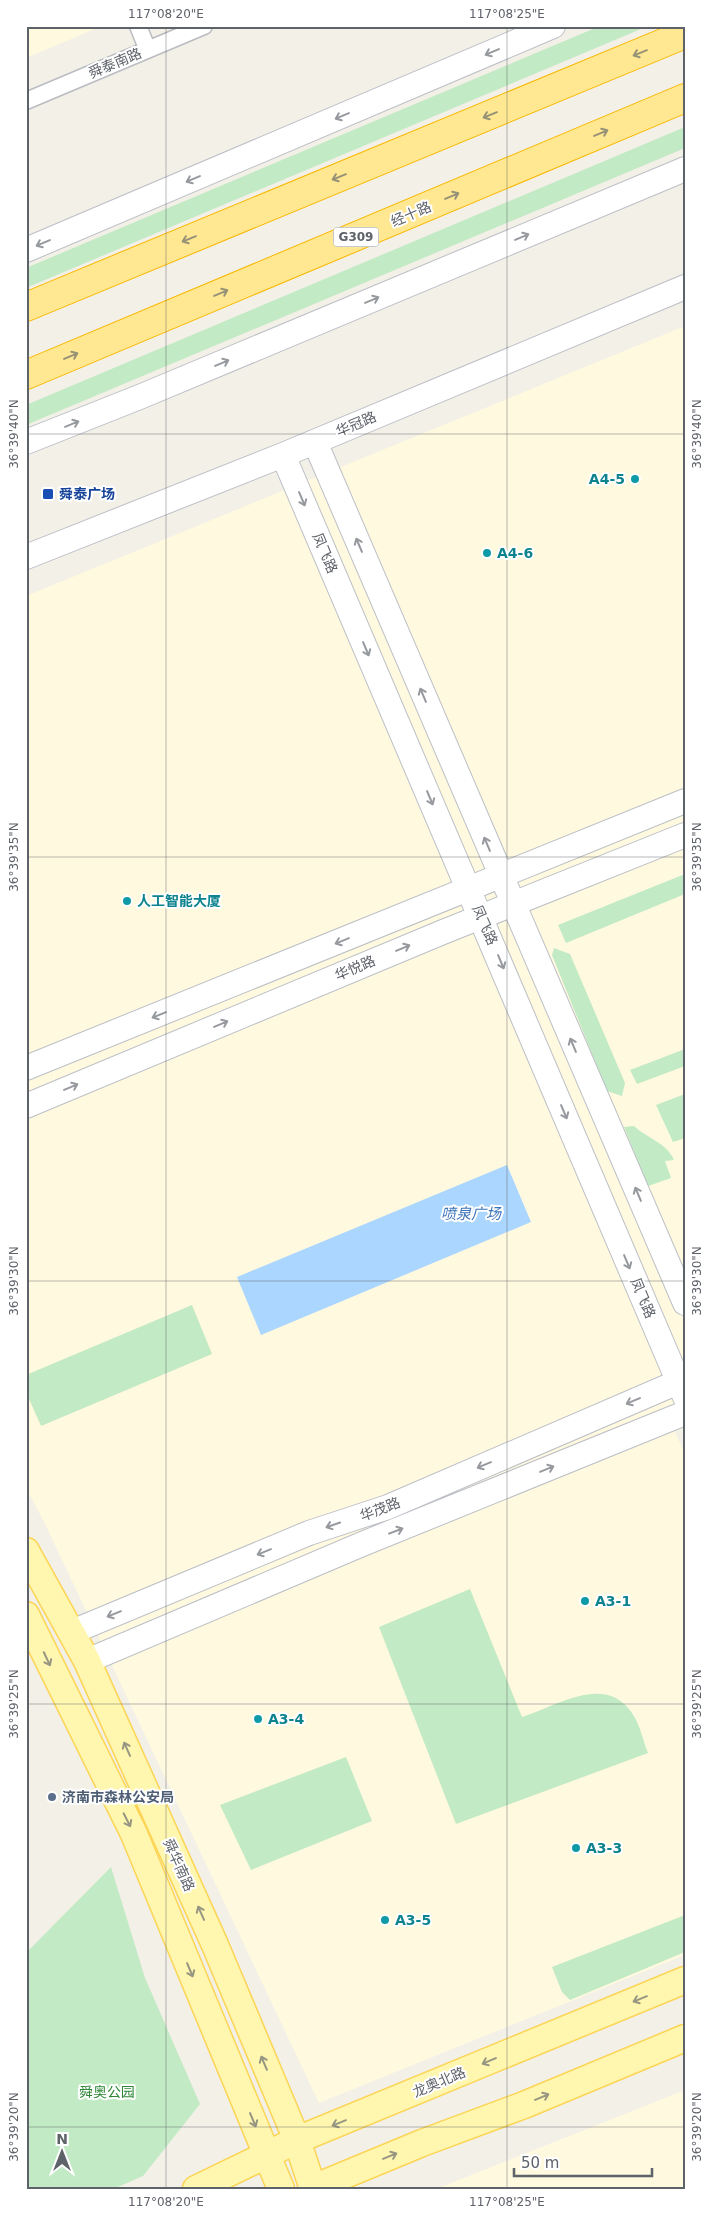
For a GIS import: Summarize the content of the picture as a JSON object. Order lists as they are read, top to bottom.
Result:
{
  "streets": {
    "highway": ["经十路", "G309"],
    "main road": ["舜华南路", "龙奥北路"],
    "street": [
      "舜泰南路",
      "华冠路",
      "凤飞路",
      "华悦路",
      "华茂路"
    ]
  },
  "crossings": [
    ["华冠路", "凤飞路"],
    ["凤飞路", "华悦路"],
    ["凤飞路", "华茂路"],
    ["华茂路", "舜华南路"],
    ["舜华南路", "龙奥北路"]
  ],
  "water": ["喷泉广场"],
  "parks": ["舜奥公园"],
  "places": {
    "other": [
      "A4-5",
      "A4-6",
      "人工智能大厦",
      "A3-1",
      "A3-4",
      "济南市森林公安局",
      "A3-3",
      "A3-5"
    ],
    "transit": ["舜泰广场"]
  },
  "scale_bar": "50 m",
  "north": "top",
  "coordinates": [
    "117°08'20\"E",
    "117°08'25\"E",
    "36°39'40\"N",
    "36°39'35\"N",
    "36°39'30\"N",
    "36°39'25\"N",
    "36°39'20\"N"
  ]
}
